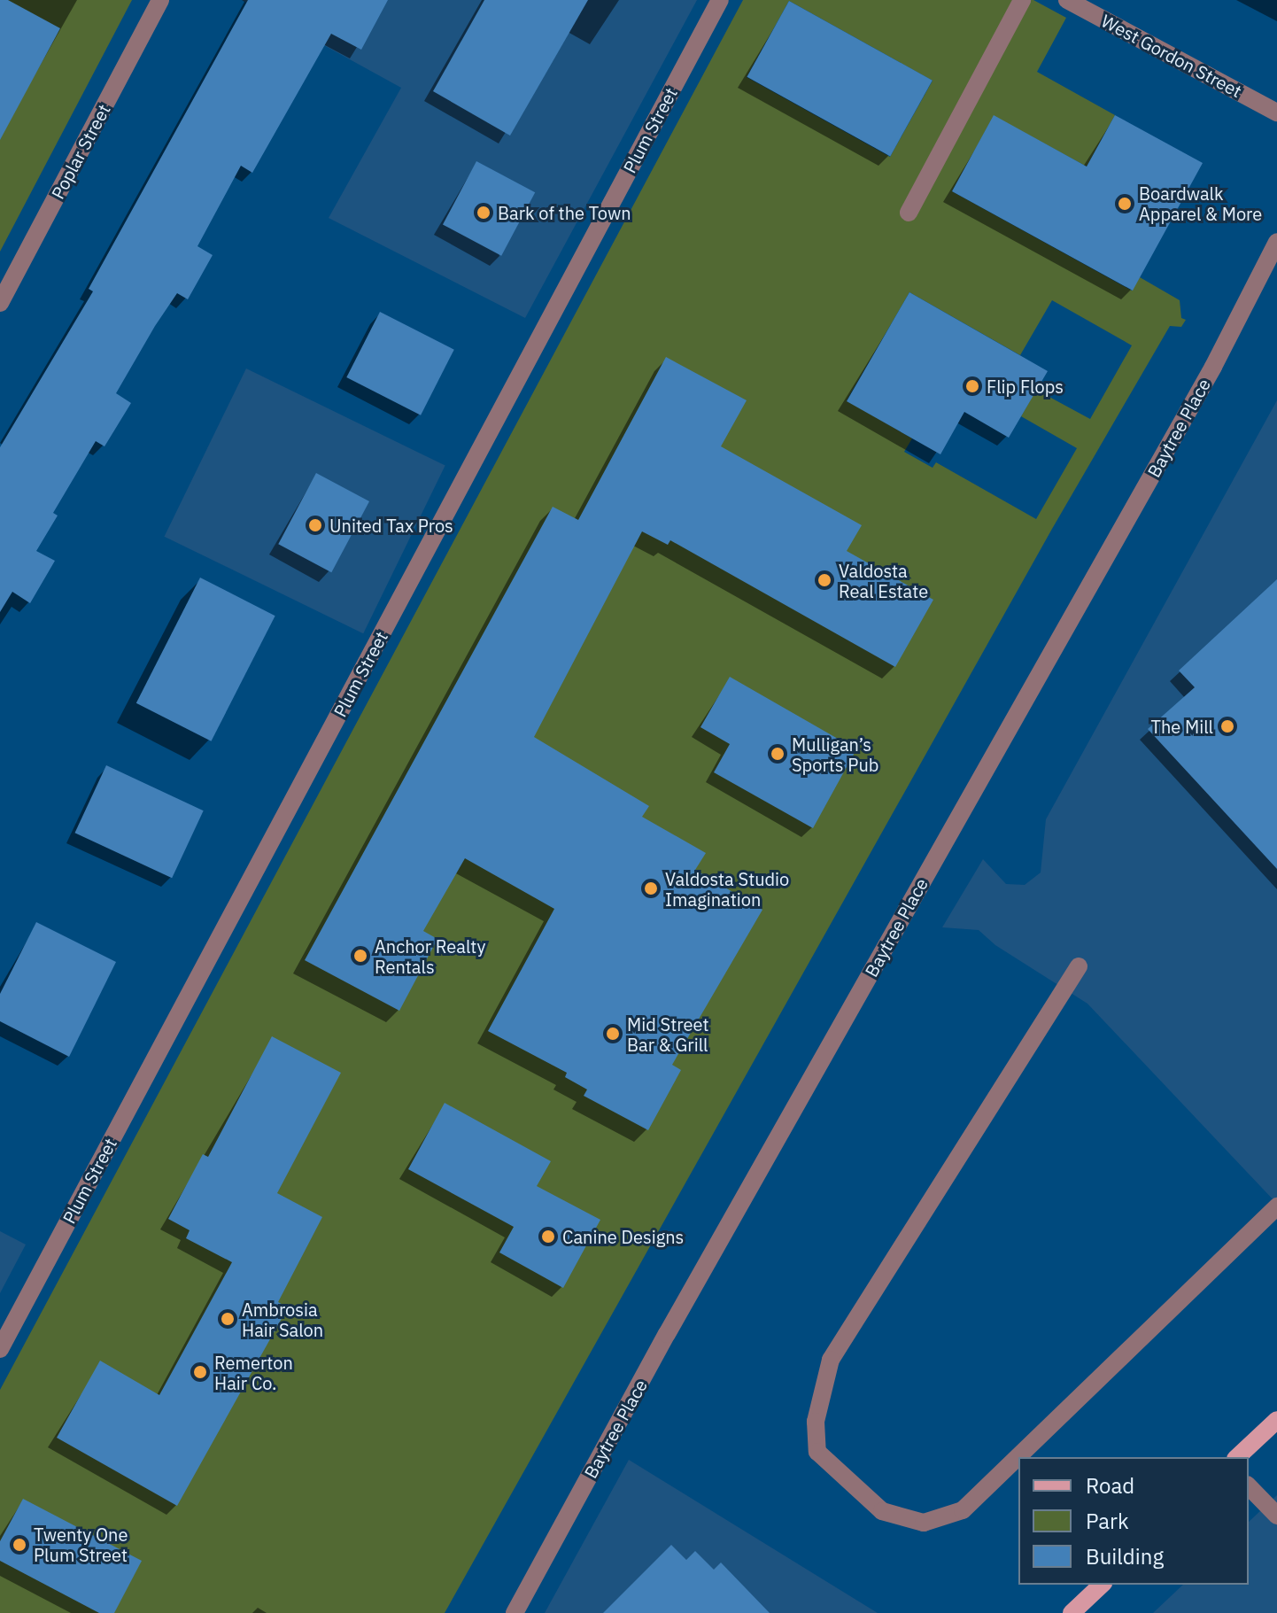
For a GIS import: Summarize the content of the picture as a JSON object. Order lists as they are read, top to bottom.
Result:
{
  "streets": {
    "street": [
      "West Gordon Street",
      "Plum Street",
      "Poplar Street",
      "Baytree Place"
    ]
  },
  "places": [
    "Boardwalk Apparel & More",
    "Bark of the Town",
    "Flip Flops",
    "United Tax Pros",
    "Valdosta Real Estate",
    "The Mill",
    "Mulligan’s Sports Pub",
    "Valdosta Studio Imagination",
    "Anchor Realty Rentals",
    "Mid Street Bar & Grill",
    "Canine Designs",
    "Ambrosia Hair Salon",
    "Remerton Hair Co.",
    "Twenty One Plum Street"
  ],
  "legend": ["Road", "Park", "Building"]
}
